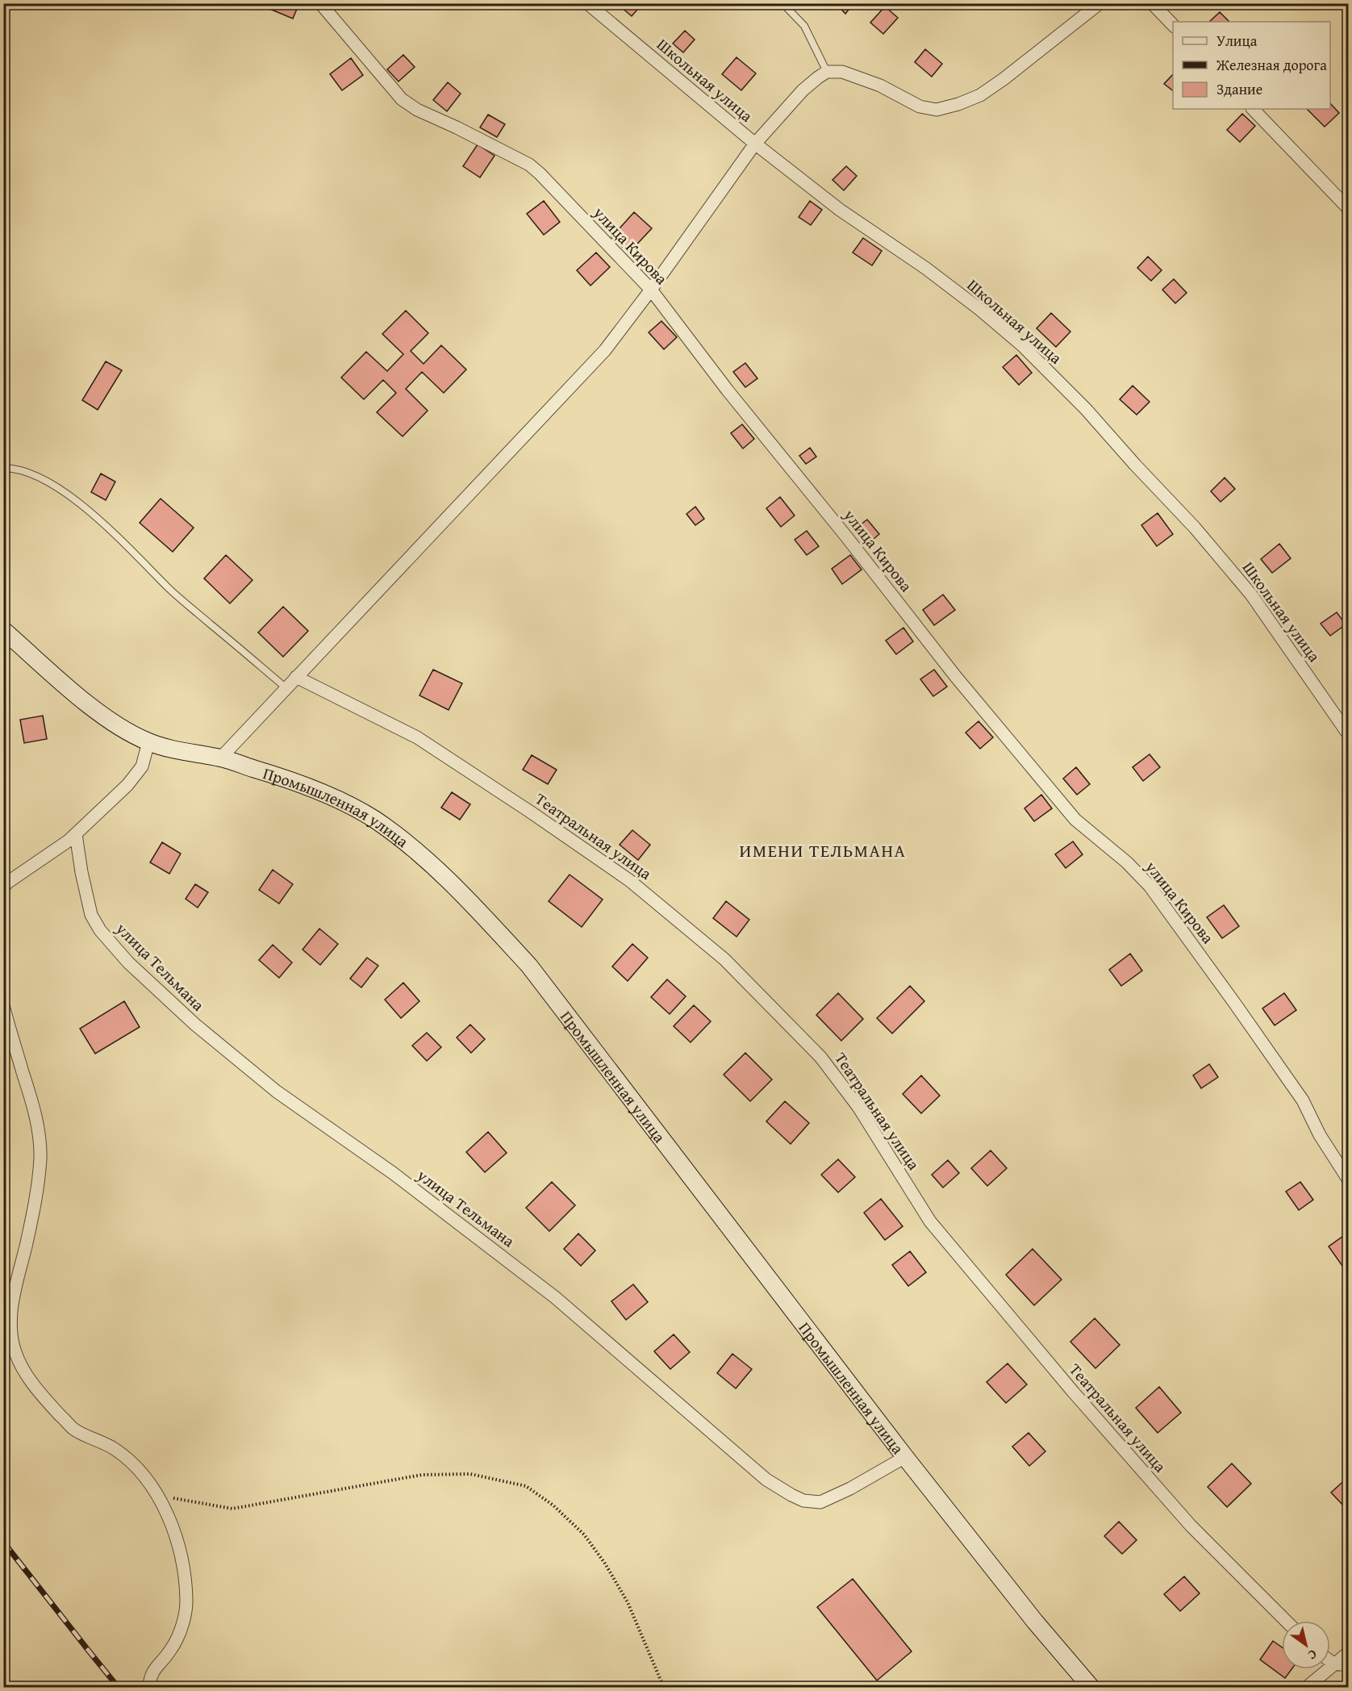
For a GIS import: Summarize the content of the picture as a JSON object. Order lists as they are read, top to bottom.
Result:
{
  "streets": {
    "street": [
      "Школьная улица",
      "улица Кирова",
      "Промышленная улица",
      "Театральная улица",
      "улица Тельмана"
    ]
  },
  "crossings": [
    ["Промышленная улица", "улица Тельмана"]
  ],
  "districts": ["ИМЕНИ ТЕЛЬМАНА"],
  "legend": ["Улица", "Железная дорога", "Здание"],
  "north": "bottom right"
}
